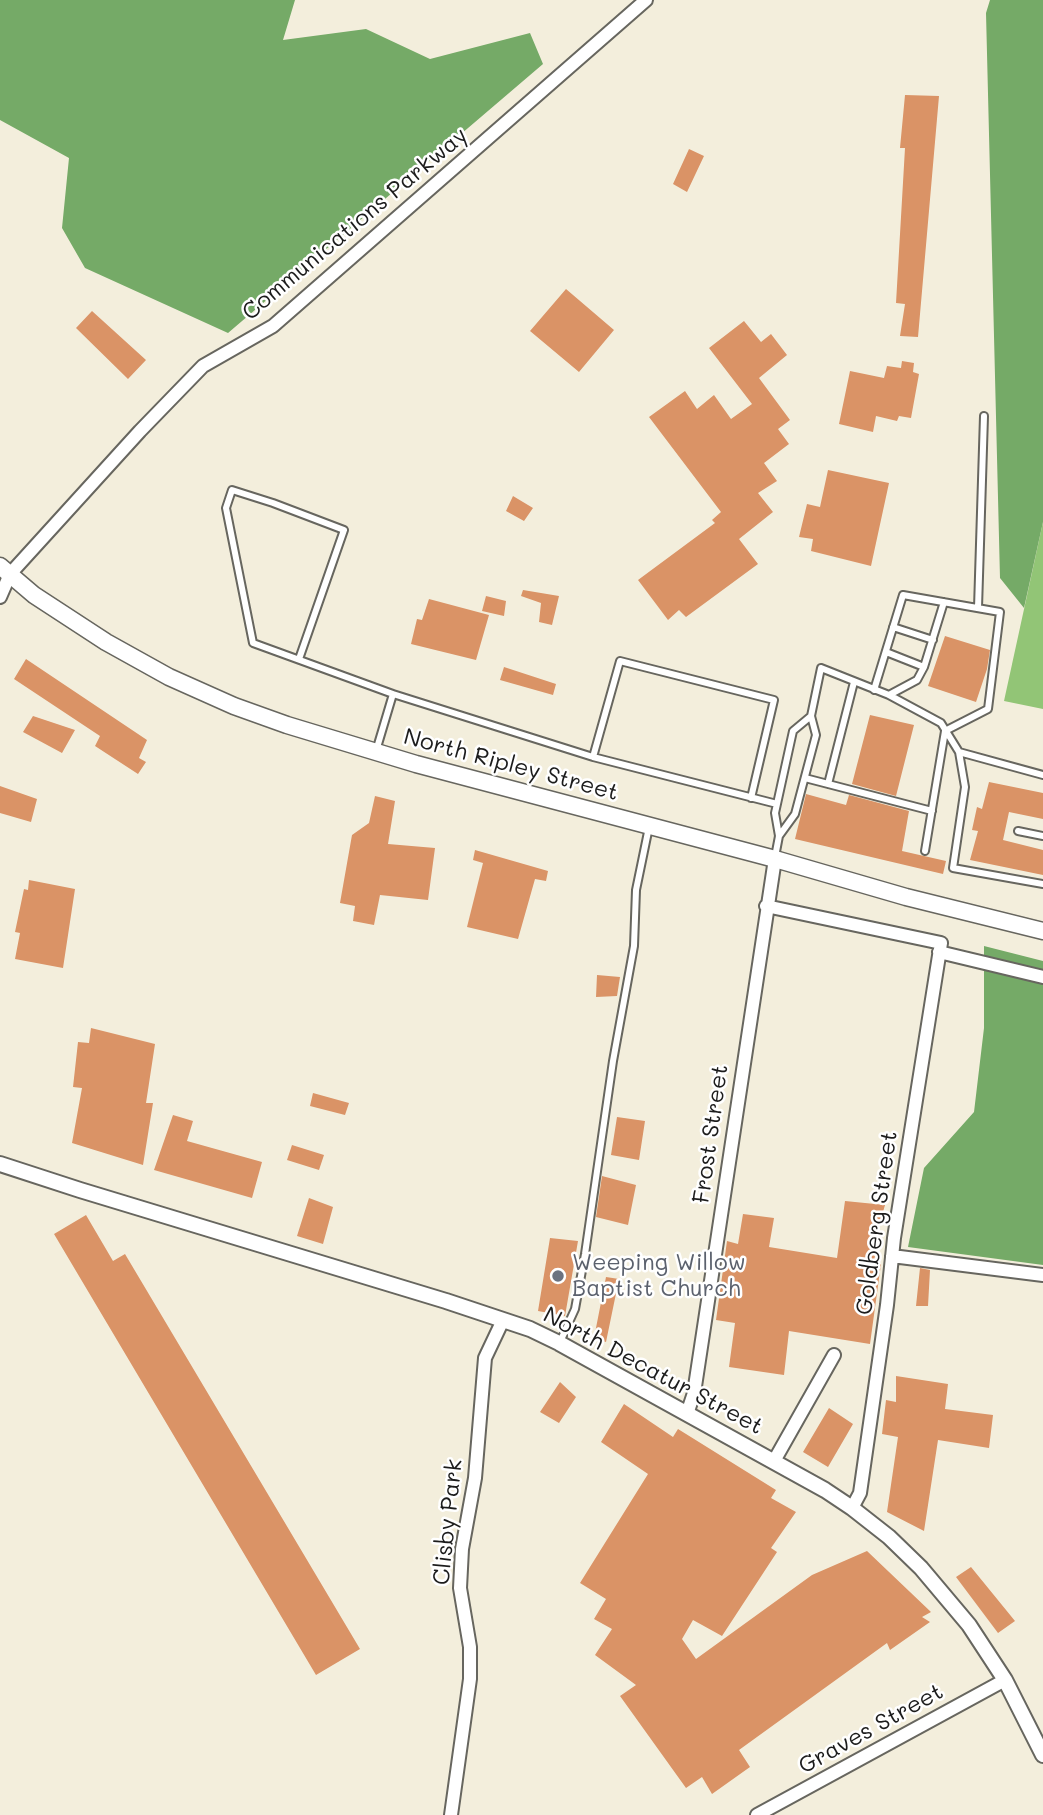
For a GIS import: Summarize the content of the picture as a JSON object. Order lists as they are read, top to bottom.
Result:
{
  "streets": {
    "main road": ["North Ripley Street"],
    "street": [
      "Communications Parkway",
      "Frost Street",
      "Goldberg Street",
      "North Decatur Street",
      "Clisby Park",
      "Graves Street"
    ]
  },
  "crossings": [
    ["Communications Parkway", "North Ripley Street"],
    ["North Ripley Street", "Frost Street"],
    ["Frost Street", "North Decatur Street"],
    ["Goldberg Street", "North Decatur Street"],
    ["North Decatur Street", "Clisby Park"],
    ["North Decatur Street", "Graves Street"]
  ],
  "places": ["Weeping Willow Baptist Church"]
}
